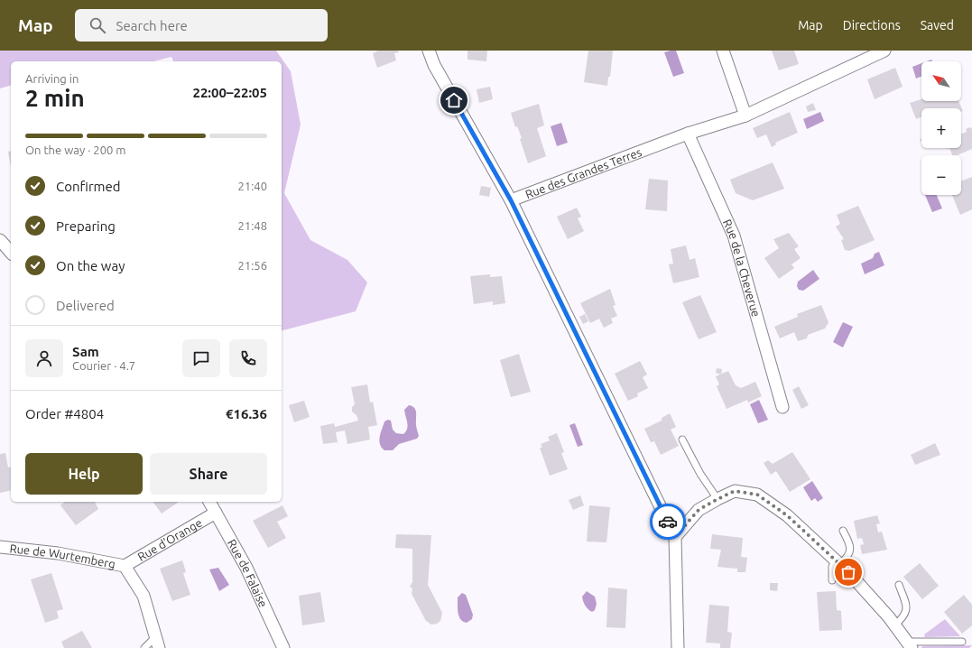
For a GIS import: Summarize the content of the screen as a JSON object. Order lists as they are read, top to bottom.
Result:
{
  "streets": {
    "street": [
      "Rue des Grandes Terres",
      "Rue de la Cheverue",
      "Rue d'Orange",
      "Rue de Wurtemberg",
      "Rue de Falaise"
    ]
  },
  "crossings": [
    ["Rue des Grandes Terres", "Rue de la Cheverue"],
    ["Rue d'Orange", "Rue de Wurtemberg"],
    ["Rue d'Orange", "Rue de Falaise"]
  ],
  "north": "top left",
  "page": {
    "header": "Map",
    "search": "Search here",
    "nav": ["Map", "Directions", "Saved"],
    "map_buttons": ["+", "−"],
    "heading": ["2 min", "Arriving in", "22:00–22:05"],
    "panel": [
      "Sam",
      "Courier · 4.7",
      "Order #4804",
      "€16.36"
    ],
    "bar": "On the way · 200 m",
    "list": [
      ["Confirmed", "21:40"],
      ["Preparing", "21:48"],
      ["On the way", "21:56"],
      "Delivered"
    ],
    "buttons": ["Help", "Share"]
  }
}
